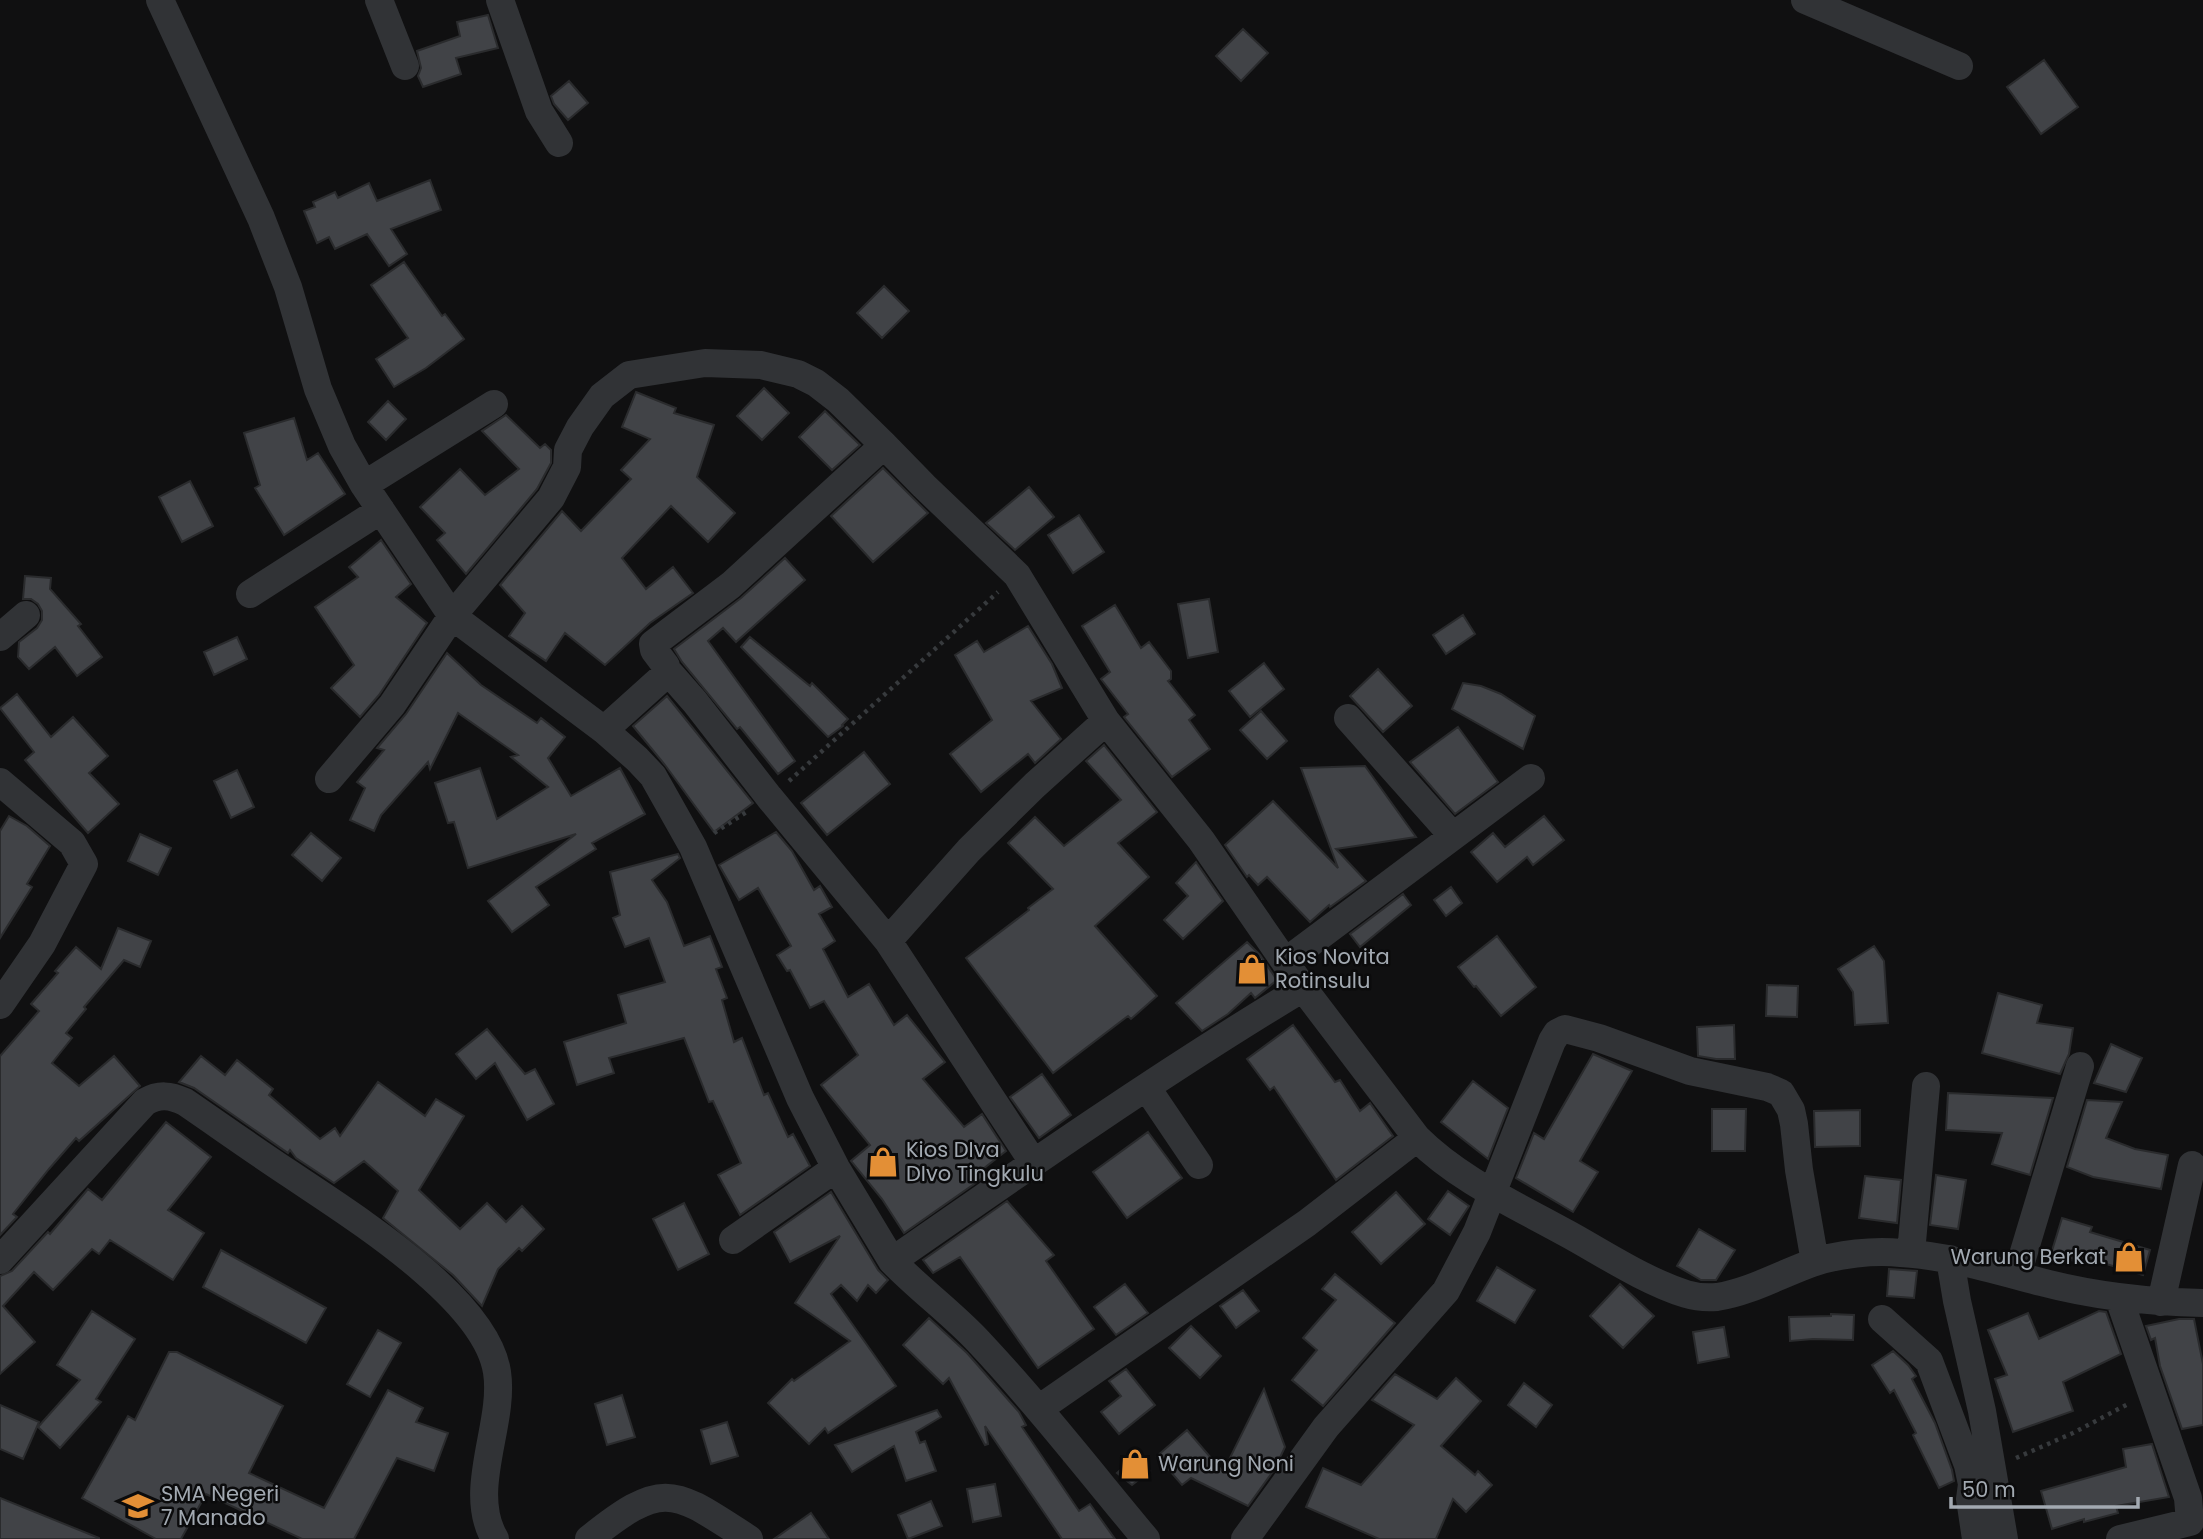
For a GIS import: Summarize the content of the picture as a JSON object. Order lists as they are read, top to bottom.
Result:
{
  "places": {
    "shop": [
      "Kios Novita Rotinsulu",
      "Kios DIva DIvo Tingkulu",
      "Warung Berkat",
      "Warung Noni"
    ],
    "school or university": ["SMA Negeri 7 Manado"]
  },
  "scale_bar": "50 m"
}
